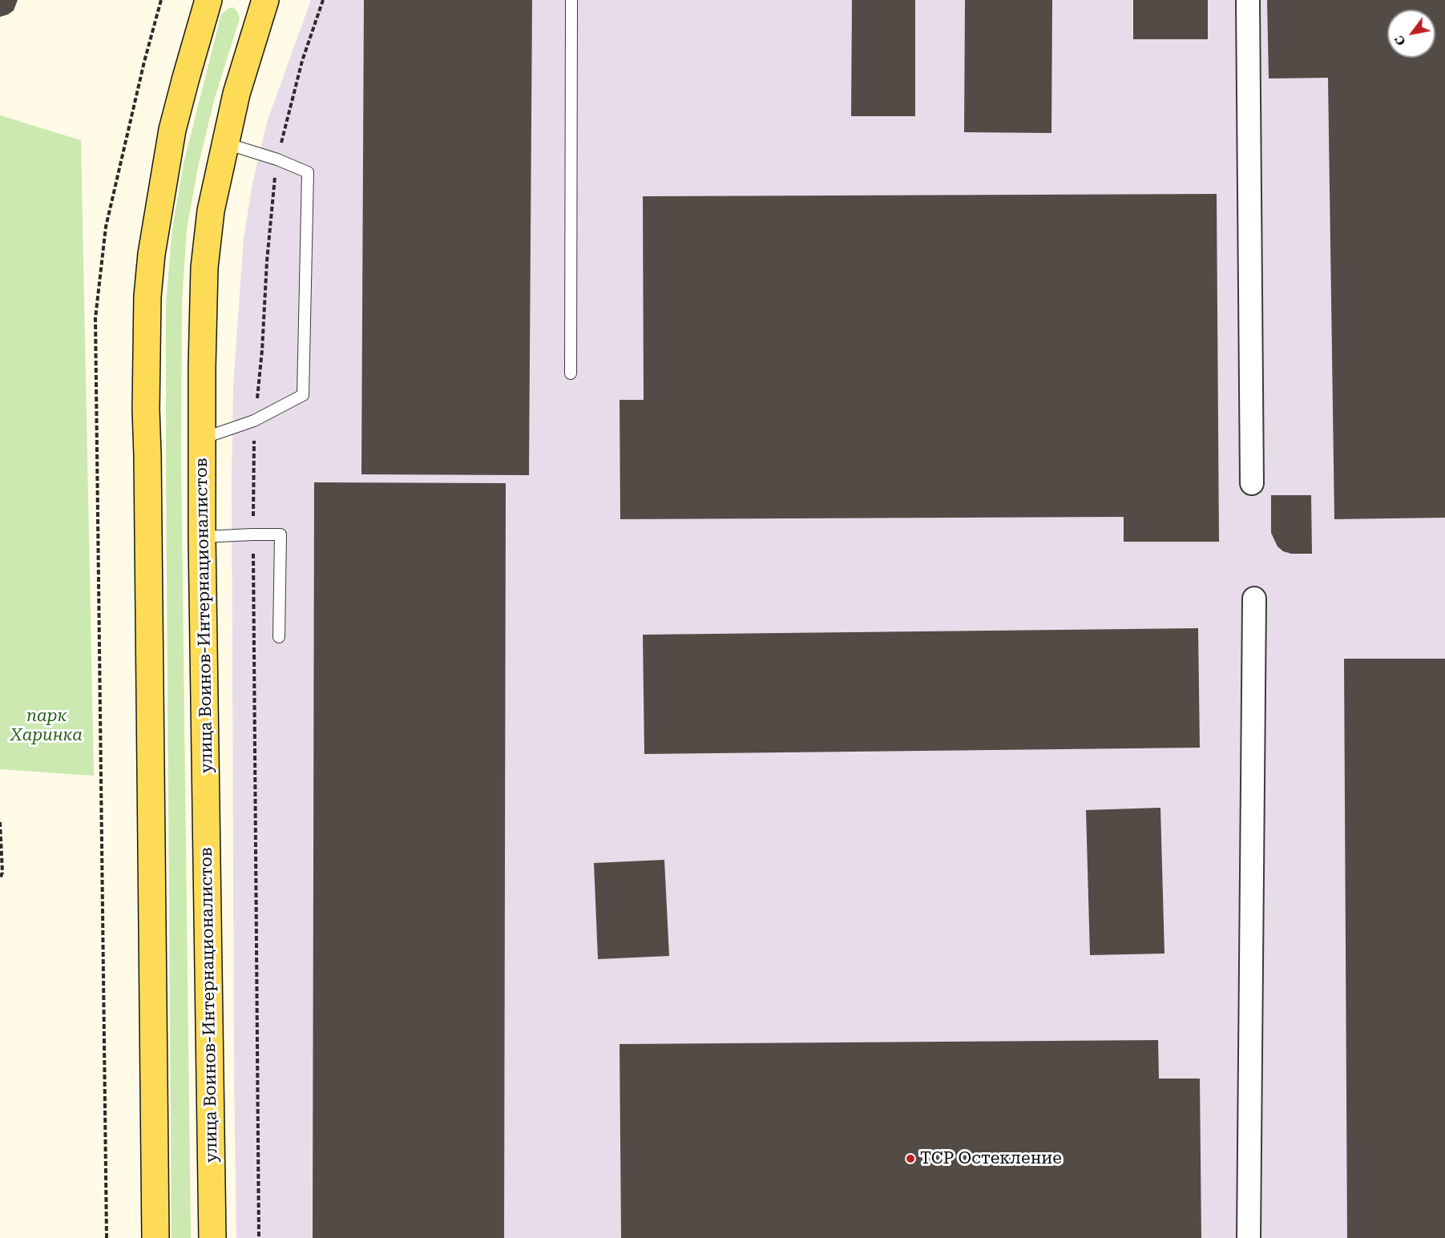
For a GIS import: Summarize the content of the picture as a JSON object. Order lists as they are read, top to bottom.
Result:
{
  "streets": {
    "main road": ["улица Воинов-Интернационалистов"]
  },
  "parks": ["парк Харинка"],
  "places": ["ТСР Остекление"],
  "north": "bottom left"
}
